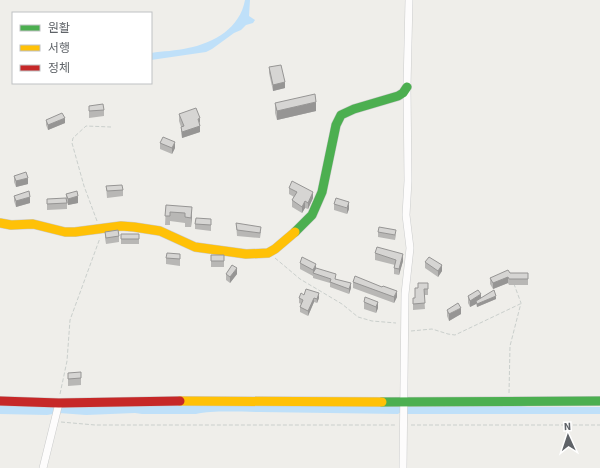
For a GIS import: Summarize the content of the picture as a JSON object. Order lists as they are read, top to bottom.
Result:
{
  "legend": ["원활", "서행", "정체"],
  "north": "top"
}
